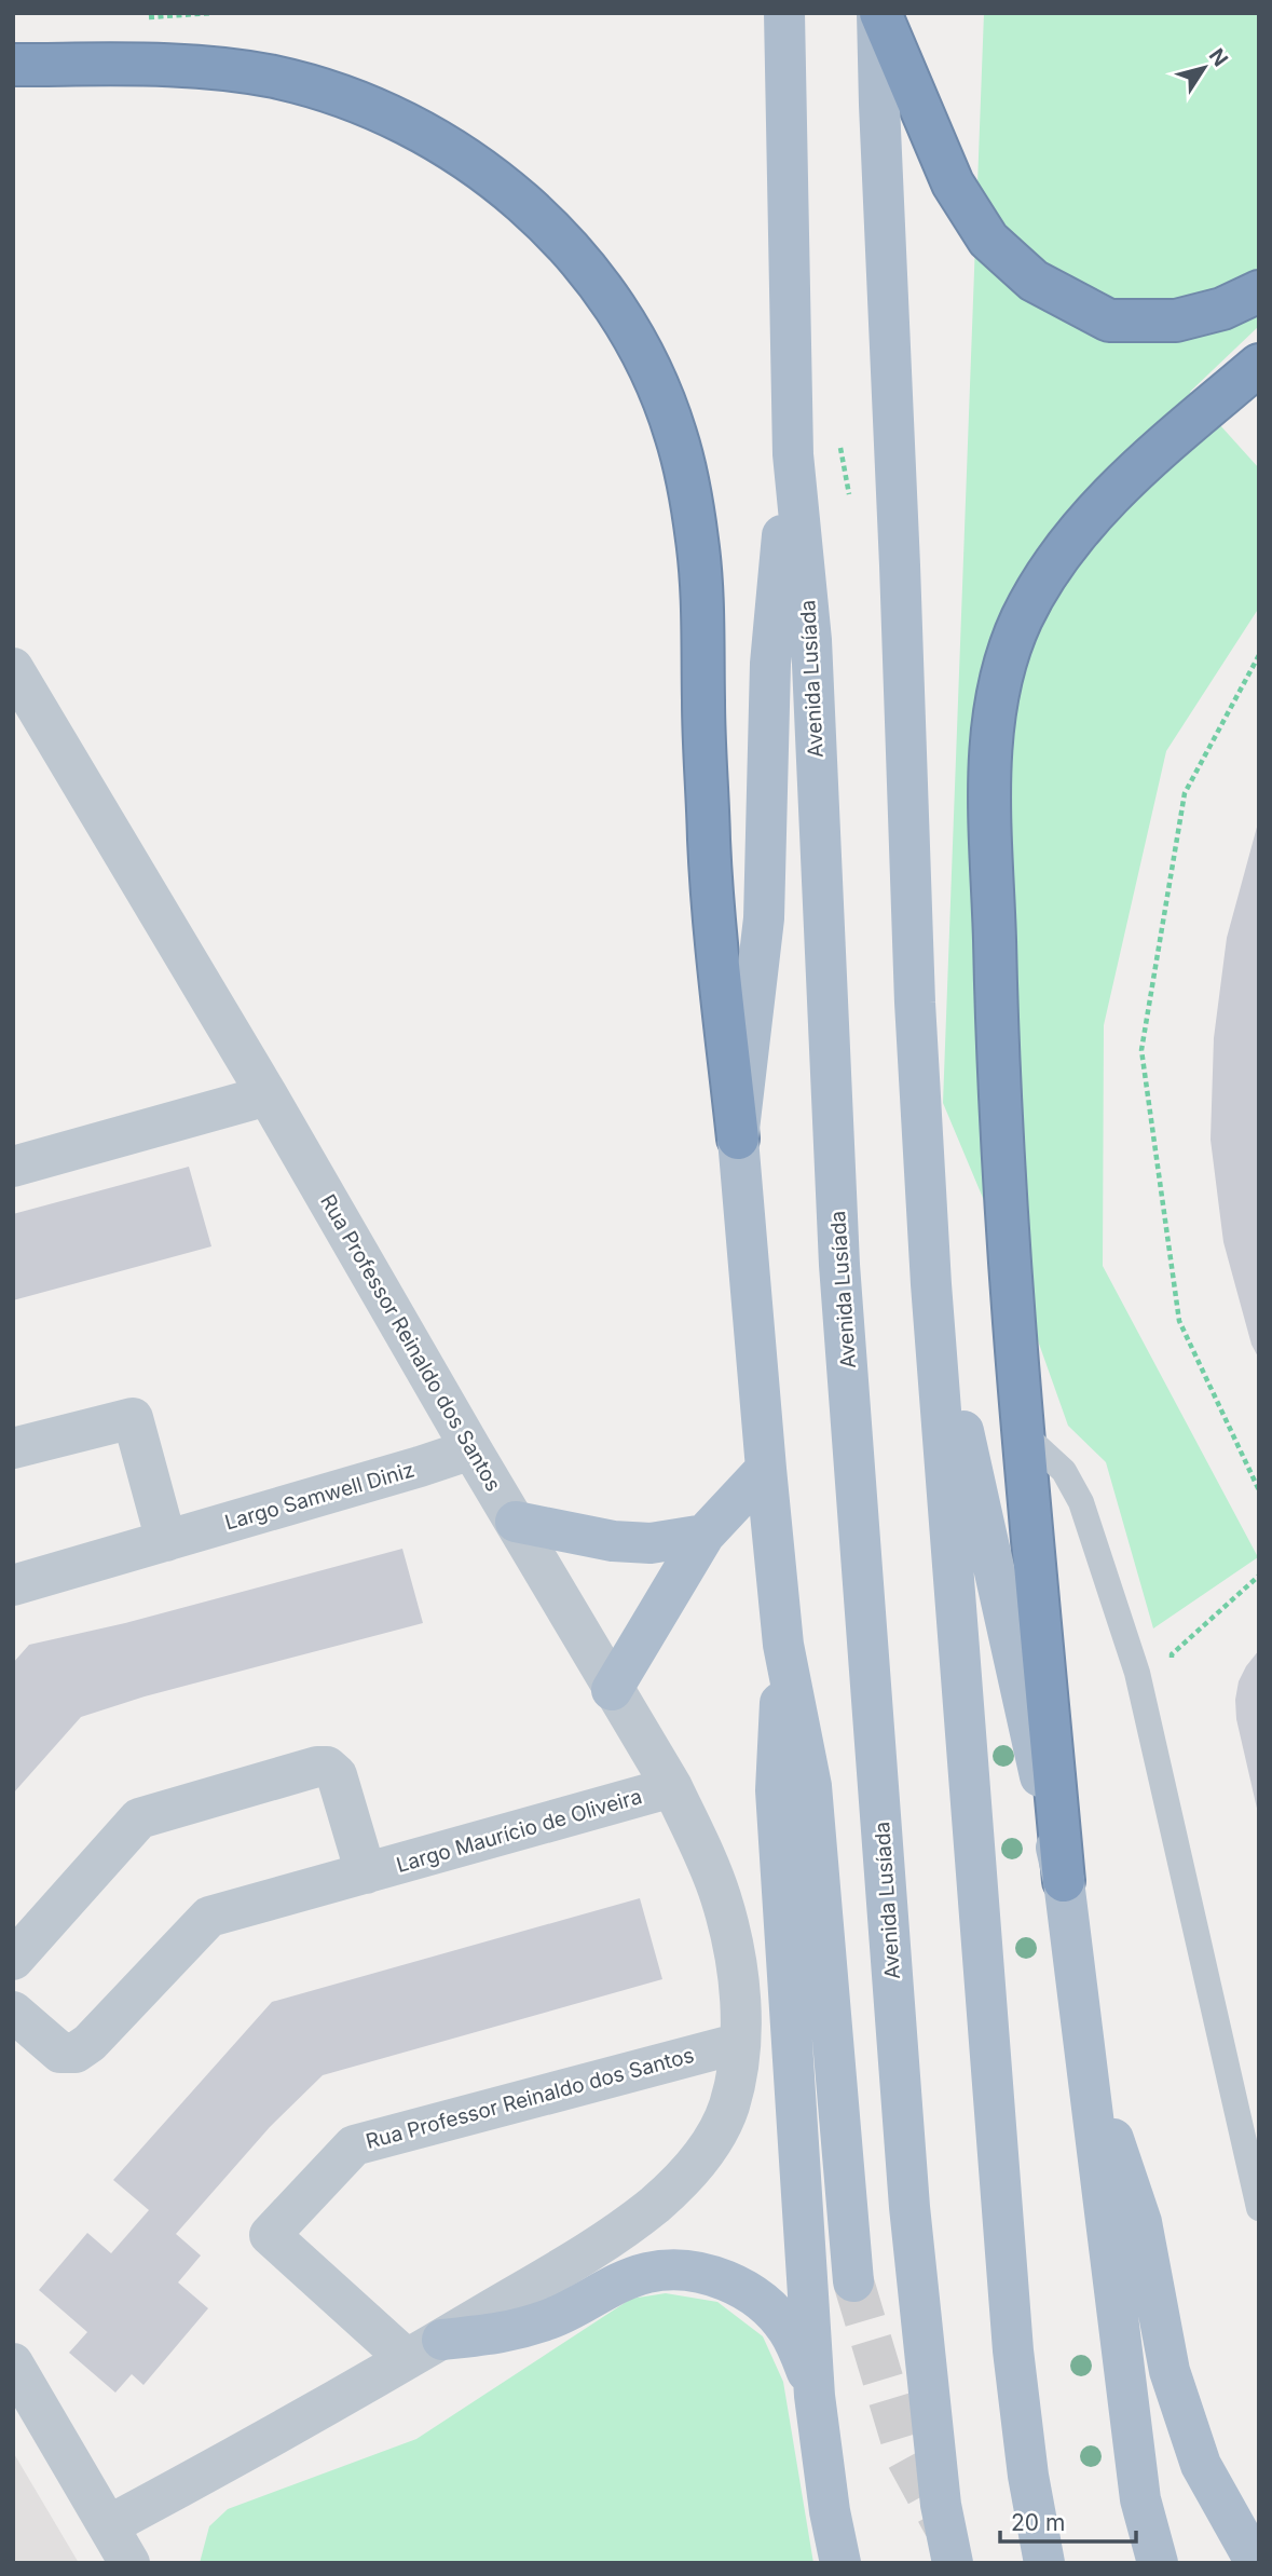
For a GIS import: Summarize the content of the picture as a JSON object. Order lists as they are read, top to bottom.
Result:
{
  "streets": {
    "main road": ["Avenida Lusíada"],
    "street": ["Rua Professor Reinaldo dos Santos", "Largo Samwell Diniz", "Largo Maurício de Oliveira"]
  },
  "crossings": [
    ["Rua Professor Reinaldo dos Santos", "Largo Samwell Diniz"],
    ["Rua Professor Reinaldo dos Santos", "Largo Maurício de Oliveira"]
  ],
  "scale_bar": "20 m",
  "north": "top right"
}
